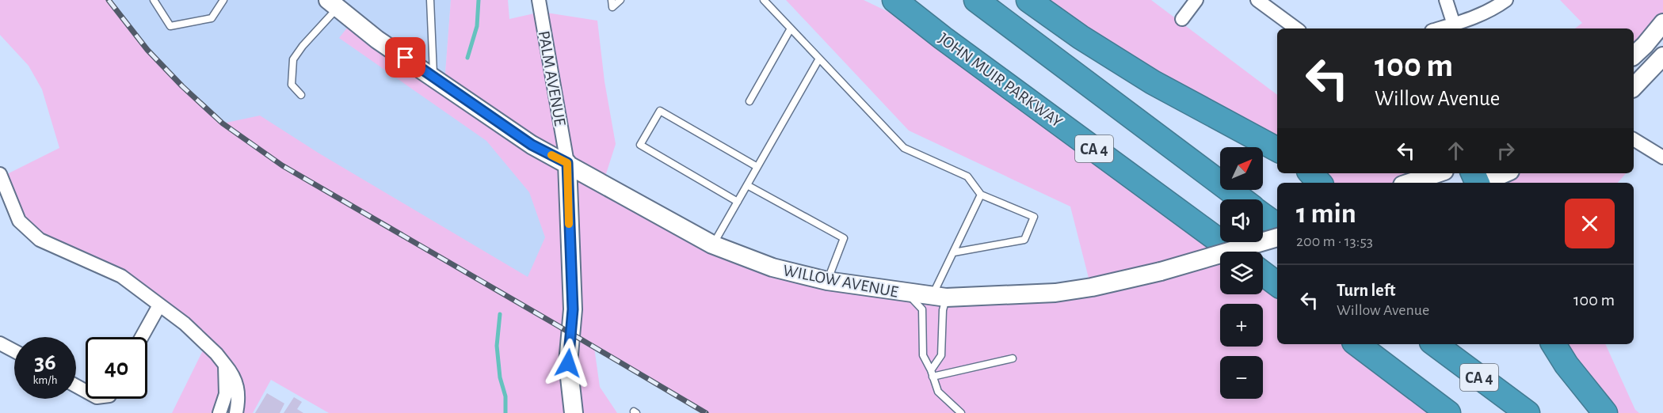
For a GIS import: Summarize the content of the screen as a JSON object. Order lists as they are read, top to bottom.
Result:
{
  "streets": {
    "highway": ["JOHN MUIR PARKWAY", "CA 4"],
    "street": ["PALM AVENUE", "WILLOW AVENUE"]
  },
  "crossings": [
    ["PALM AVENUE", "WILLOW AVENUE"]
  ],
  "north": "top right",
  "page": {
    "turn": ["100 m", "Willow Avenue"],
    "map_buttons": ["+", "−"],
    "heading": ["1 min", "200 m · 13:53"],
    "list": [
      {
        "name": "Turn left",
        "note": "Willow Avenue",
        "value": "100 m"
      }
    ],
    "speed": "36 km/h",
    "limit": "40"
  }
}
